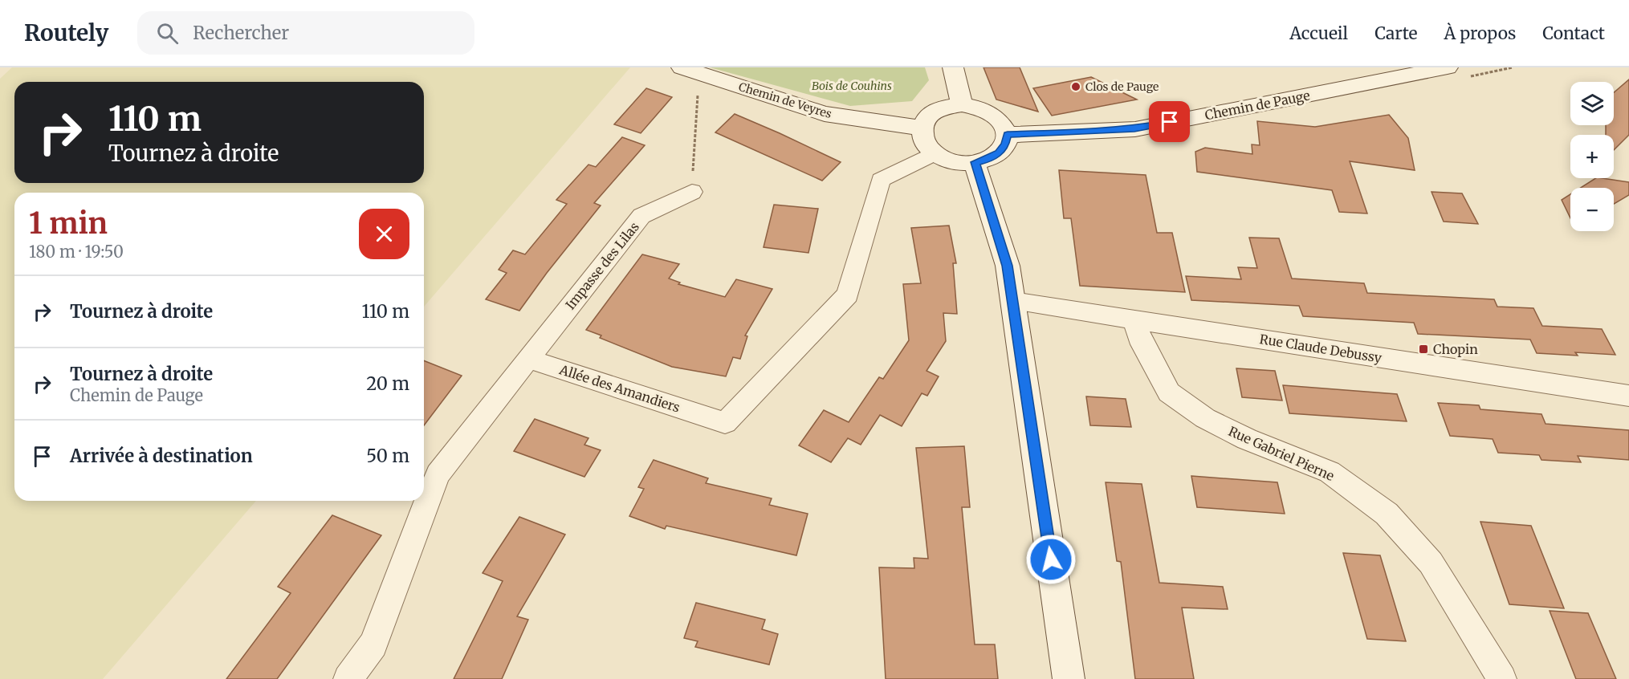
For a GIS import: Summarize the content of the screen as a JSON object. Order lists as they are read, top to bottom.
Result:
{
  "streets": {
    "street": [
      "Chemin de Veyres",
      "Chemin de Pauge",
      "Impasse des Lilas",
      "Rue Claude Debussy",
      "Allée des Amandiers",
      "Rue Gabriel Pierne"
    ]
  },
  "crossings": [
    ["Chemin de Veyres", "Chemin de Pauge"],
    ["Chemin de Veyres", "Allée des Amandiers"],
    ["Chemin de Pauge", "Allée des Amandiers"],
    ["Impasse des Lilas", "Allée des Amandiers"],
    ["Rue Claude Debussy", "Rue Gabriel Pierne"]
  ],
  "parks": ["Bois de Couhins"],
  "places": {
    "other": ["Clos de Pauge"],
    "transit": ["Chopin"]
  },
  "page": {
    "header": "Routely",
    "search": "Rechercher",
    "nav": [
      "Accueil",
      "Carte",
      "À propos",
      "Contact"
    ],
    "map_buttons": ["+", "−"],
    "turn": ["110 m", "Tournez à droite"],
    "heading": ["1 min", "180 m · 19:50"],
    "list": [
      {
        "name": "Tournez à droite",
        "value": "110 m"
      },
      {
        "name": "Tournez à droite",
        "note": "Chemin de Pauge",
        "value": "20 m"
      },
      {
        "name": "Arrivée à destination",
        "value": "50 m"
      }
    ]
  }
}
